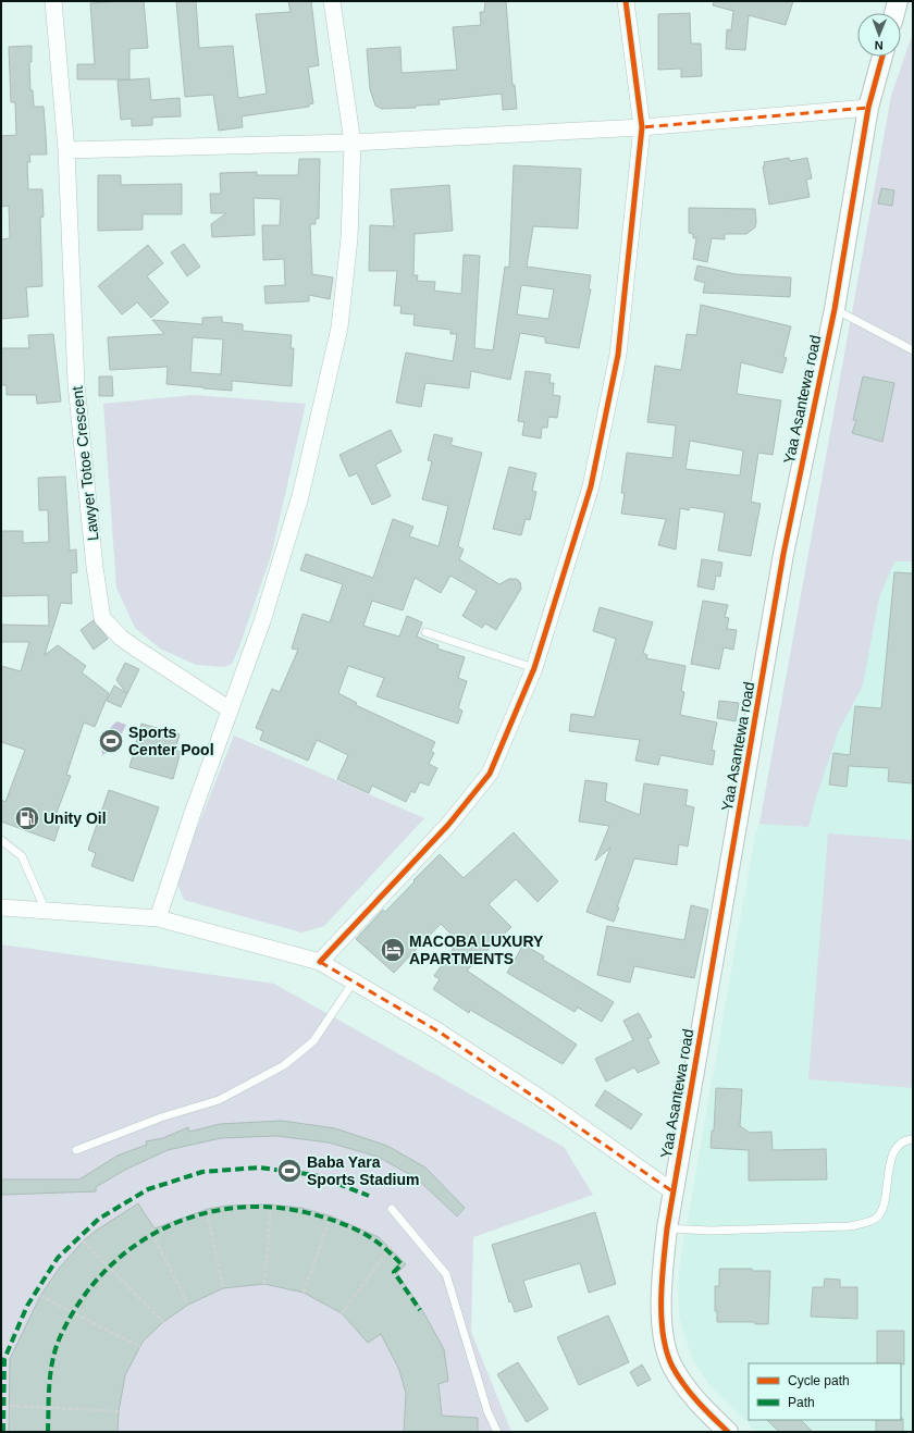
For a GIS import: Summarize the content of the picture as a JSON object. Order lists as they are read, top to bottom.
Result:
{
  "streets": {
    "street": ["Yaa Asantewa road", "Lawyer Totoe Crescent"]
  },
  "places": {
    "sports": ["Sports Center Pool", "Baba Yara Sports Stadium"],
    "fuel station": ["Unity Oil"],
    "hotel": ["MACOBA LUXURY APARTMENTS"]
  },
  "legend": ["Cycle path", "Path"],
  "north": "bottom"
}
